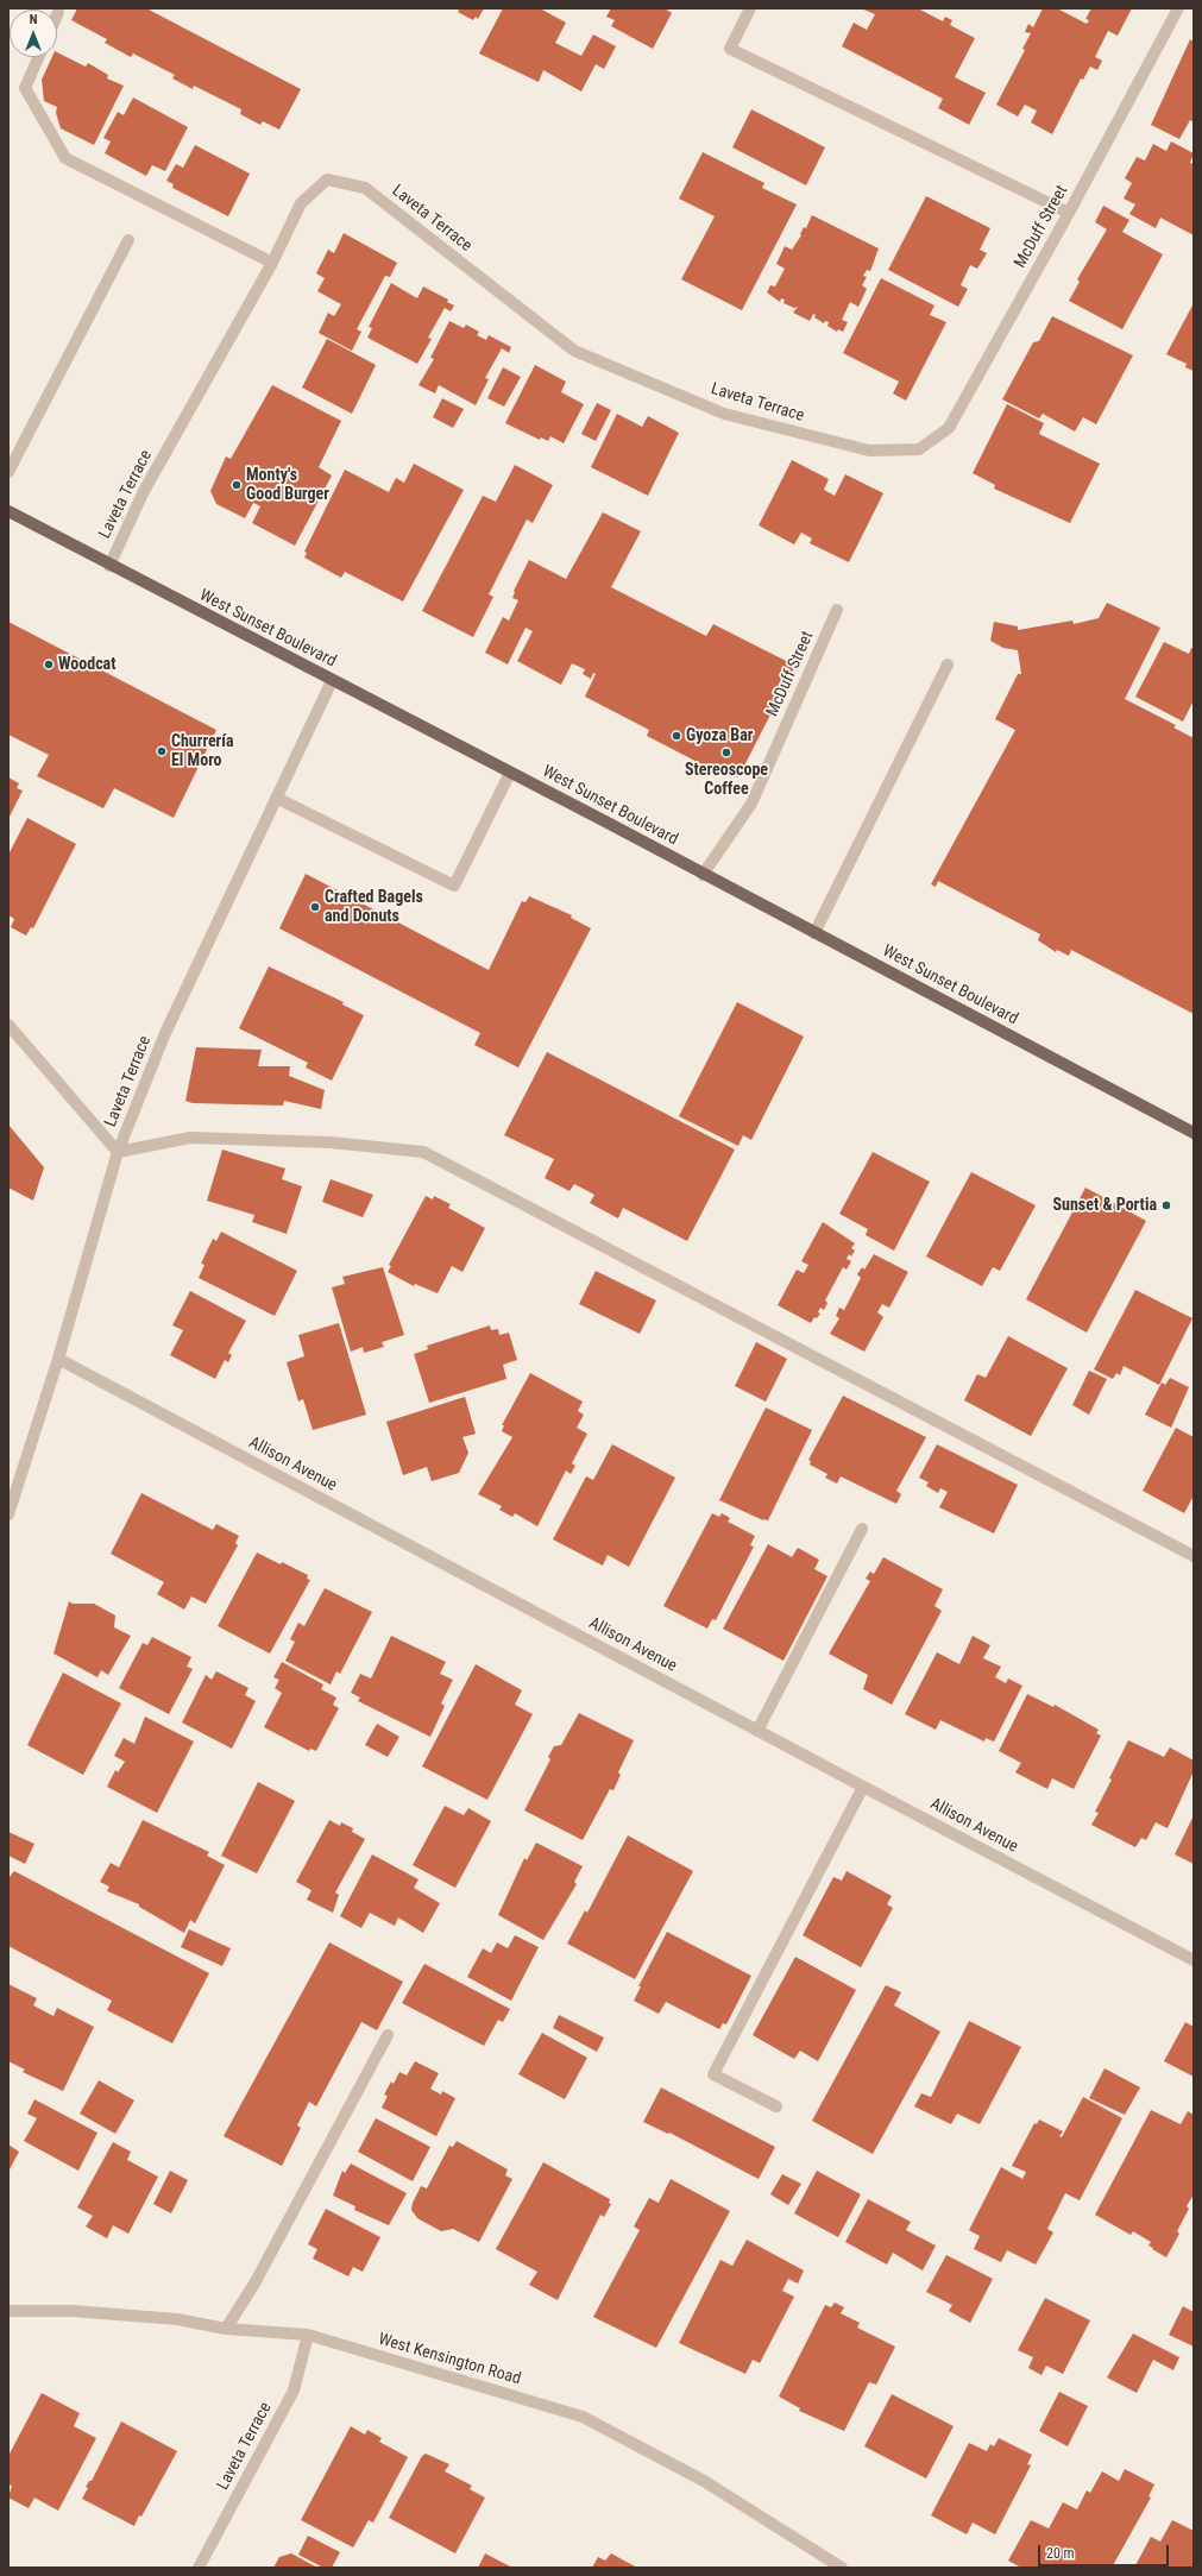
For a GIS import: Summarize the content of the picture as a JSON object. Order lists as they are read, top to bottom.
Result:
{
  "streets": {
    "main road": ["West Sunset Boulevard"],
    "street": [
      "Laveta Terrace",
      "McDuff Street",
      "Allison Avenue",
      "West Kensington Road"
    ]
  },
  "crossings": [
    ["Laveta Terrace", "McDuff Street"],
    ["Laveta Terrace", "West Sunset Boulevard"],
    ["Laveta Terrace", "Allison Avenue"],
    ["Laveta Terrace", "West Kensington Road"],
    ["McDuff Street", "West Sunset Boulevard"]
  ],
  "places": [
    "Monty's Good Burger",
    "Woodcat",
    "Gyoza Bar",
    "Churrería El Moro",
    "Stereoscope Coffee",
    "Crafted Bagels and Donuts",
    "Sunset & Portia"
  ],
  "scale_bar": "20 m",
  "north": "top"
}
